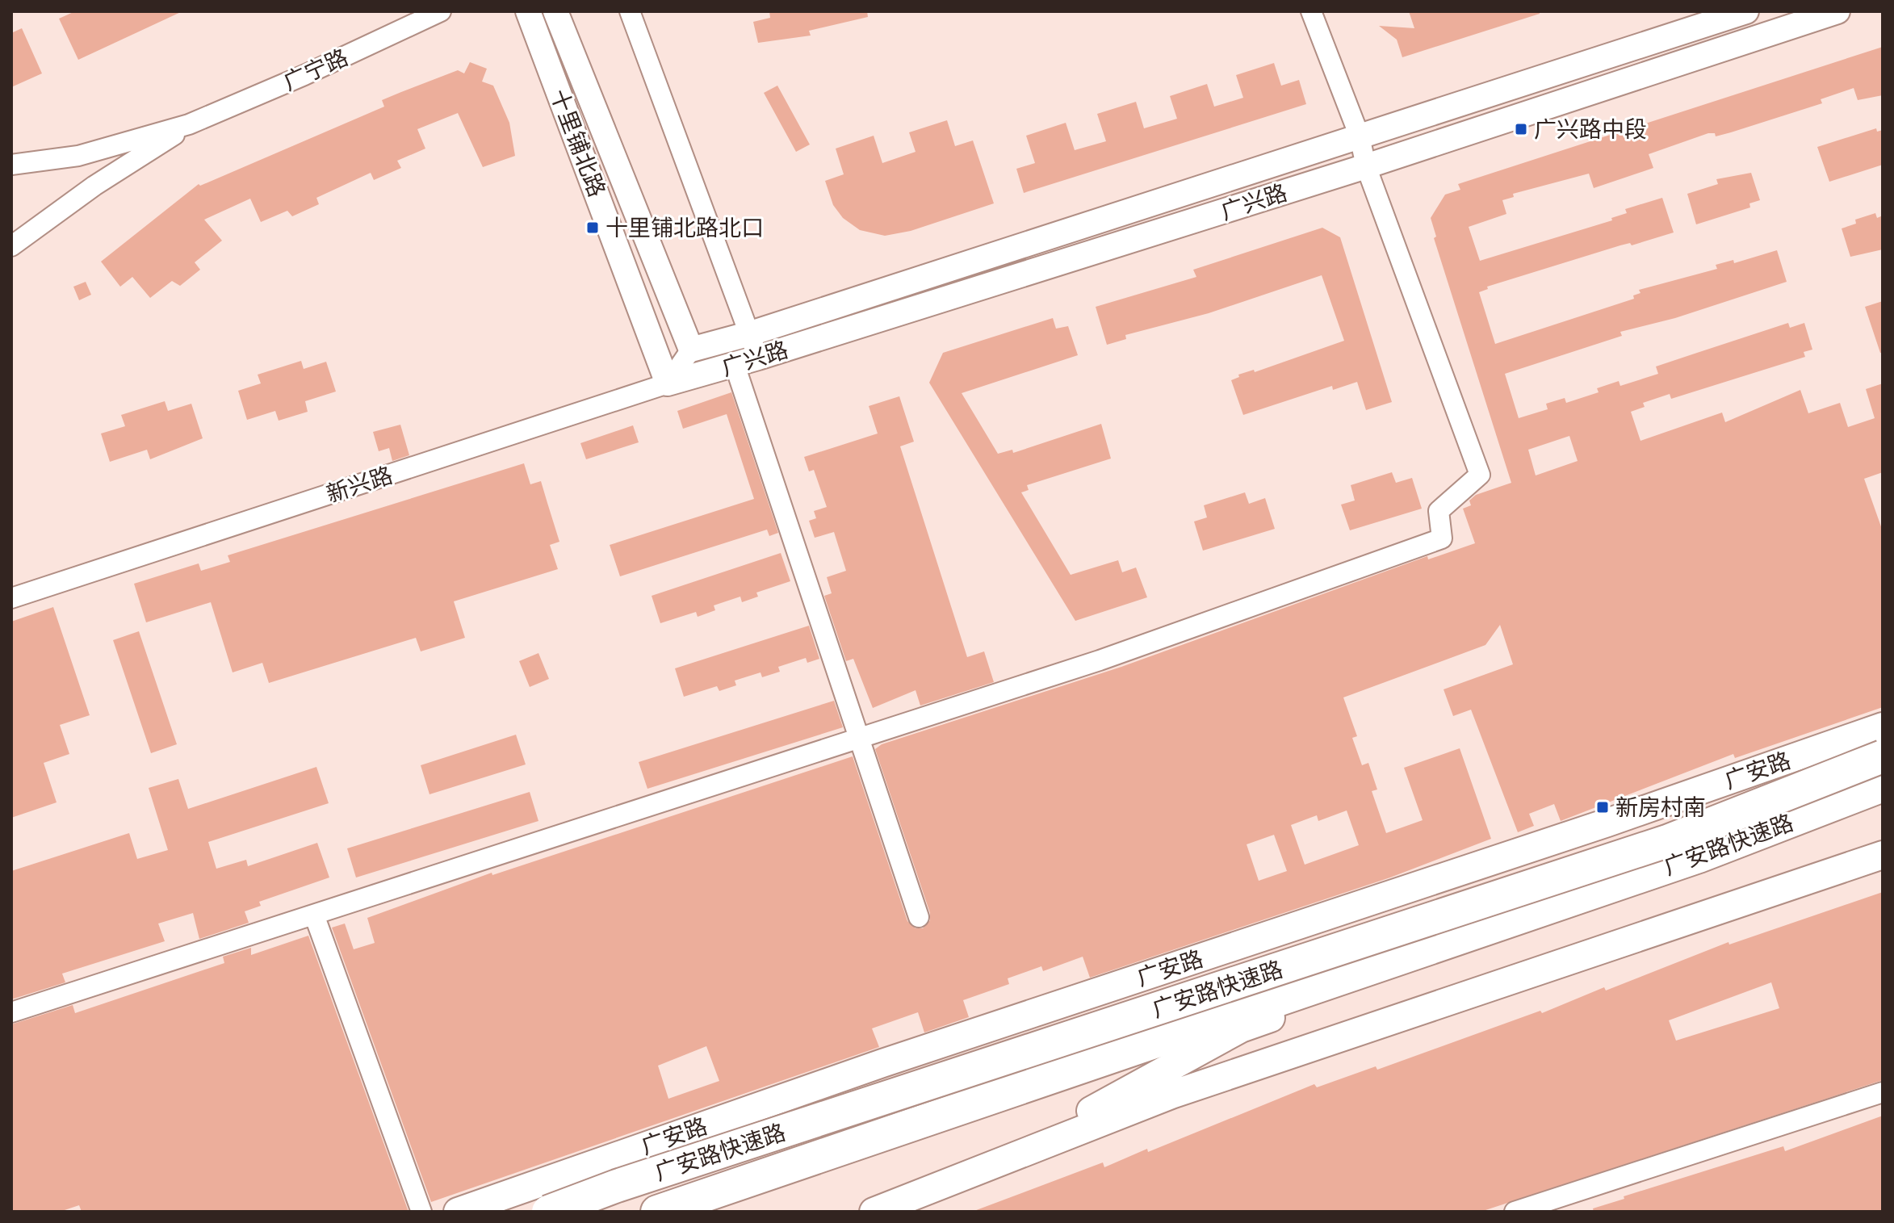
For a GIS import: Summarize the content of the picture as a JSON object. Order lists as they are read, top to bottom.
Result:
{
  "streets": {
    "highway": ["广安路快速路"],
    "main road": ["广安路"],
    "street": [
      "广宁路",
      "十里铺北路",
      "广兴路",
      "新兴路"
    ]
  },
  "crossings": [
    ["十里铺北路", "广兴路"],
    ["十里铺北路", "新兴路"],
    ["广兴路", "新兴路"]
  ],
  "places": {
    "transit": ["广兴路中段", "十里铺北路北口", "新房村南"]
  }
}
